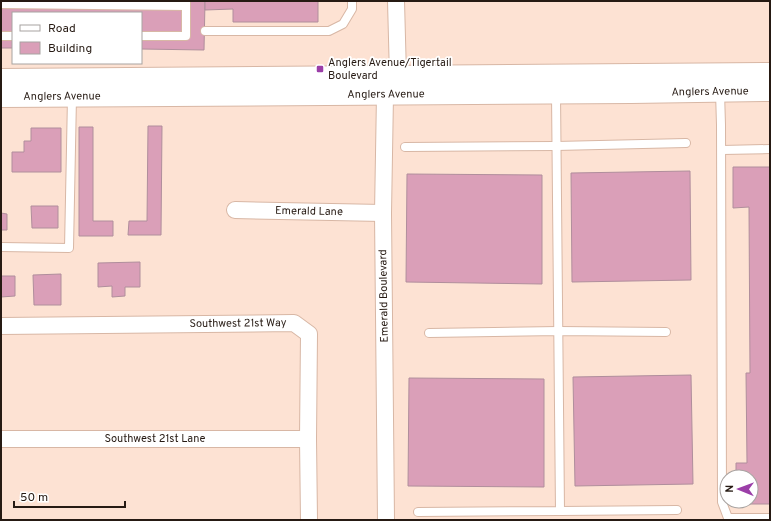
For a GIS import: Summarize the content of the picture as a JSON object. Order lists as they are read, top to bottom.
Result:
{
  "streets": {
    "street": [
      "Anglers Avenue",
      "Emerald Lane",
      "Emerald Boulevard",
      "Southwest 21st Way",
      "Southwest 21st Lane"
    ]
  },
  "crossings": [
    ["Anglers Avenue", "Emerald Boulevard"],
    ["Emerald Lane", "Emerald Boulevard"],
    ["Southwest 21st Way", "Southwest 21st Lane"]
  ],
  "places": {
    "transit": ["Anglers Avenue/Tigertail Boulevard"]
  },
  "legend": ["Road", "Building"],
  "scale_bar": "50 m",
  "north": "left"
}
